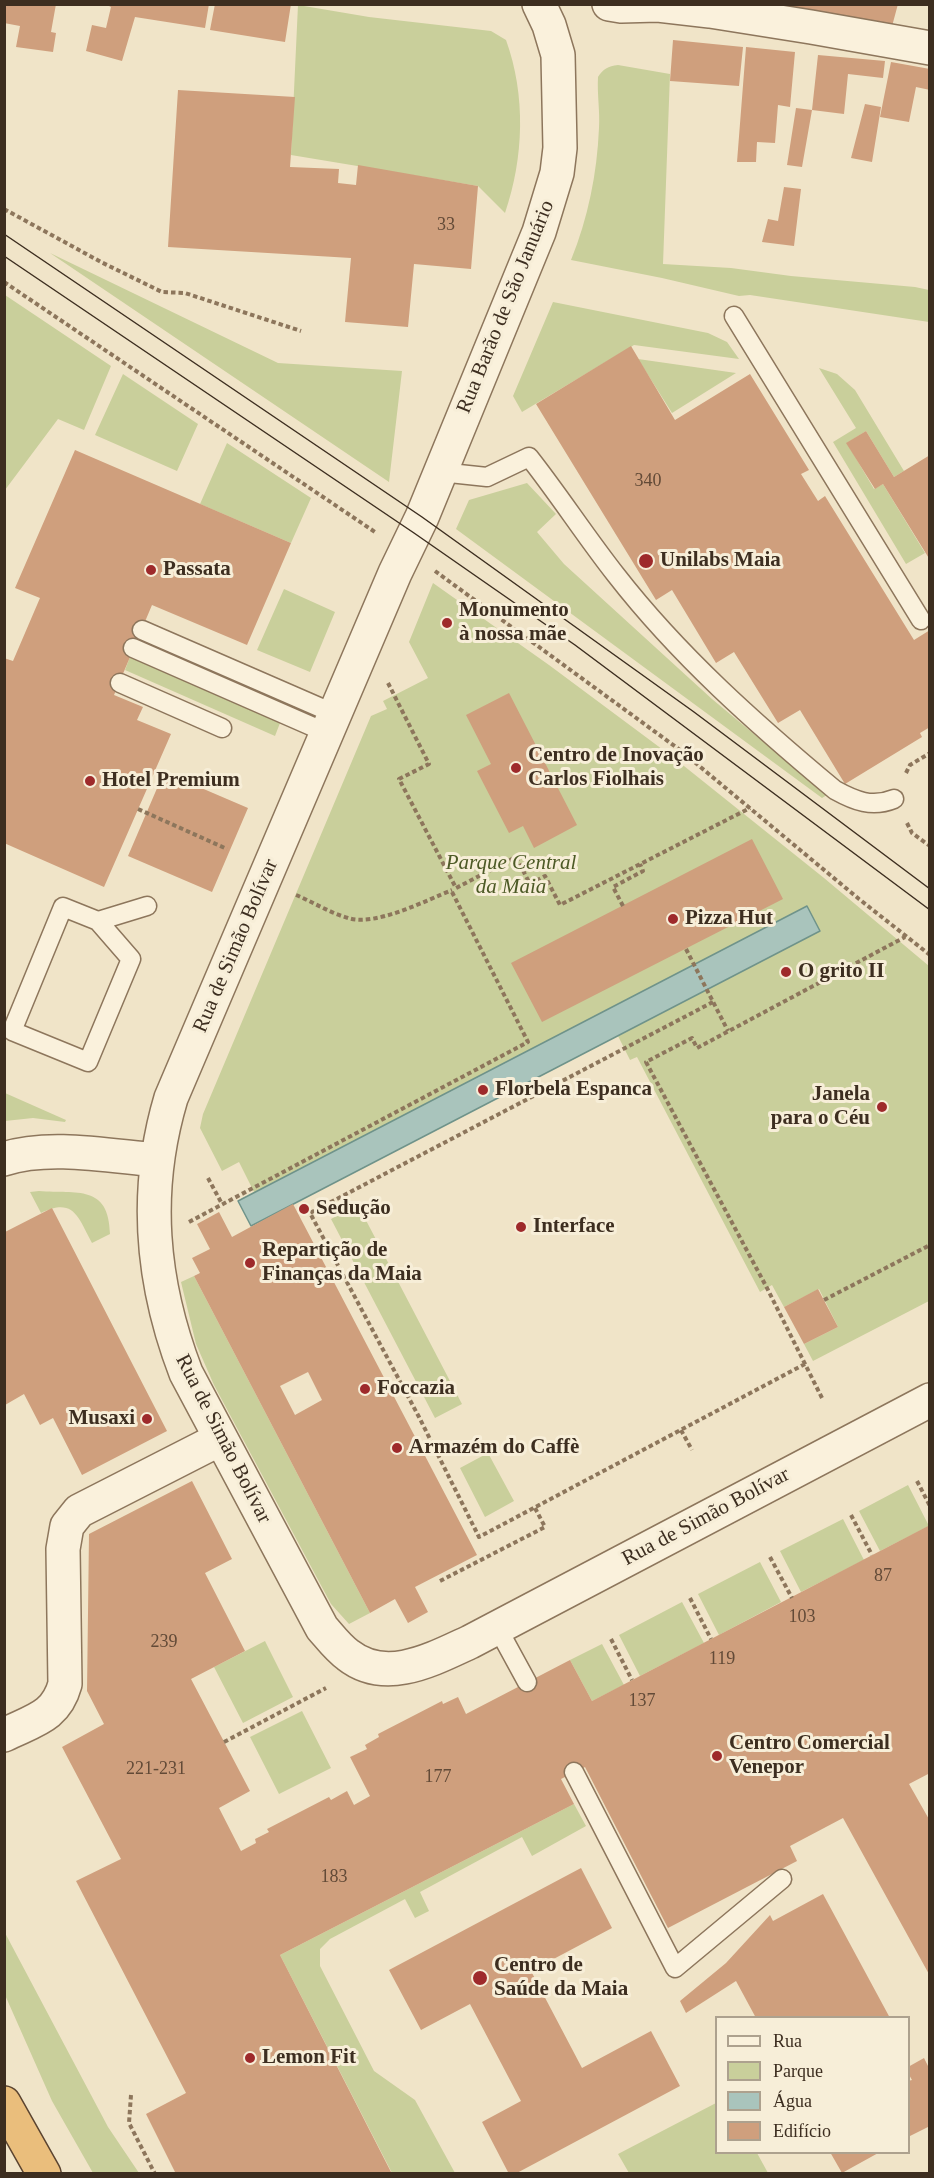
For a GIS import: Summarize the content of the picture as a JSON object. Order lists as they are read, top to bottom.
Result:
{
  "streets": {
    "street": ["Rua Barão de São Januário", "Rua de Simão Bolívar"]
  },
  "crossings": [
    ["Rua Barão de São Januário", "Rua de Simão Bolívar"]
  ],
  "parks": ["Parque Central da Maia"],
  "places": [
    "Unilabs Maia",
    "Passata",
    "Monumento à nossa mãe",
    "Centro de Inovação Carlos Fiolhais",
    "Hotel Premium",
    "Pizza Hut",
    "O grito II",
    "Florbela Espanca",
    "Janela para o Céu",
    "Sedução",
    "Interface",
    "Repartição de Finanças da Maia",
    "Foccazia",
    "Musaxi",
    "Armazém do Caffè",
    "Centro Comercial Venepor",
    "Centro de Saúde da Maia",
    "Lemon Fit"
  ],
  "house_numbers": [
    "33",
    "340",
    "87",
    "103",
    "239",
    "119",
    "137",
    "221-231",
    "177",
    "183"
  ],
  "legend": [
    "Rua",
    "Parque",
    "Água",
    "Edifício"
  ]
}
